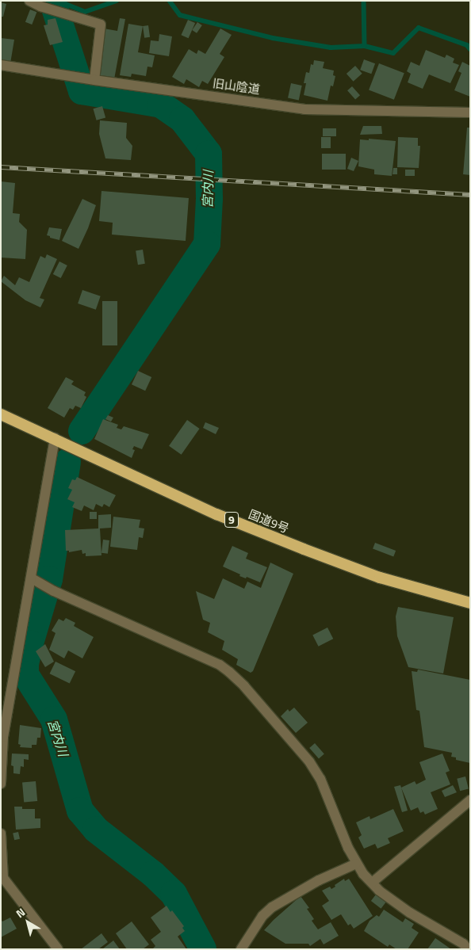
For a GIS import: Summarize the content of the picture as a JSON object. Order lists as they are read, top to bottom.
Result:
{
  "streets": {
    "highway": ["9", "国道9号"],
    "street": ["旧山陰道"]
  },
  "water": ["宮内川"],
  "north": "top left"
}
